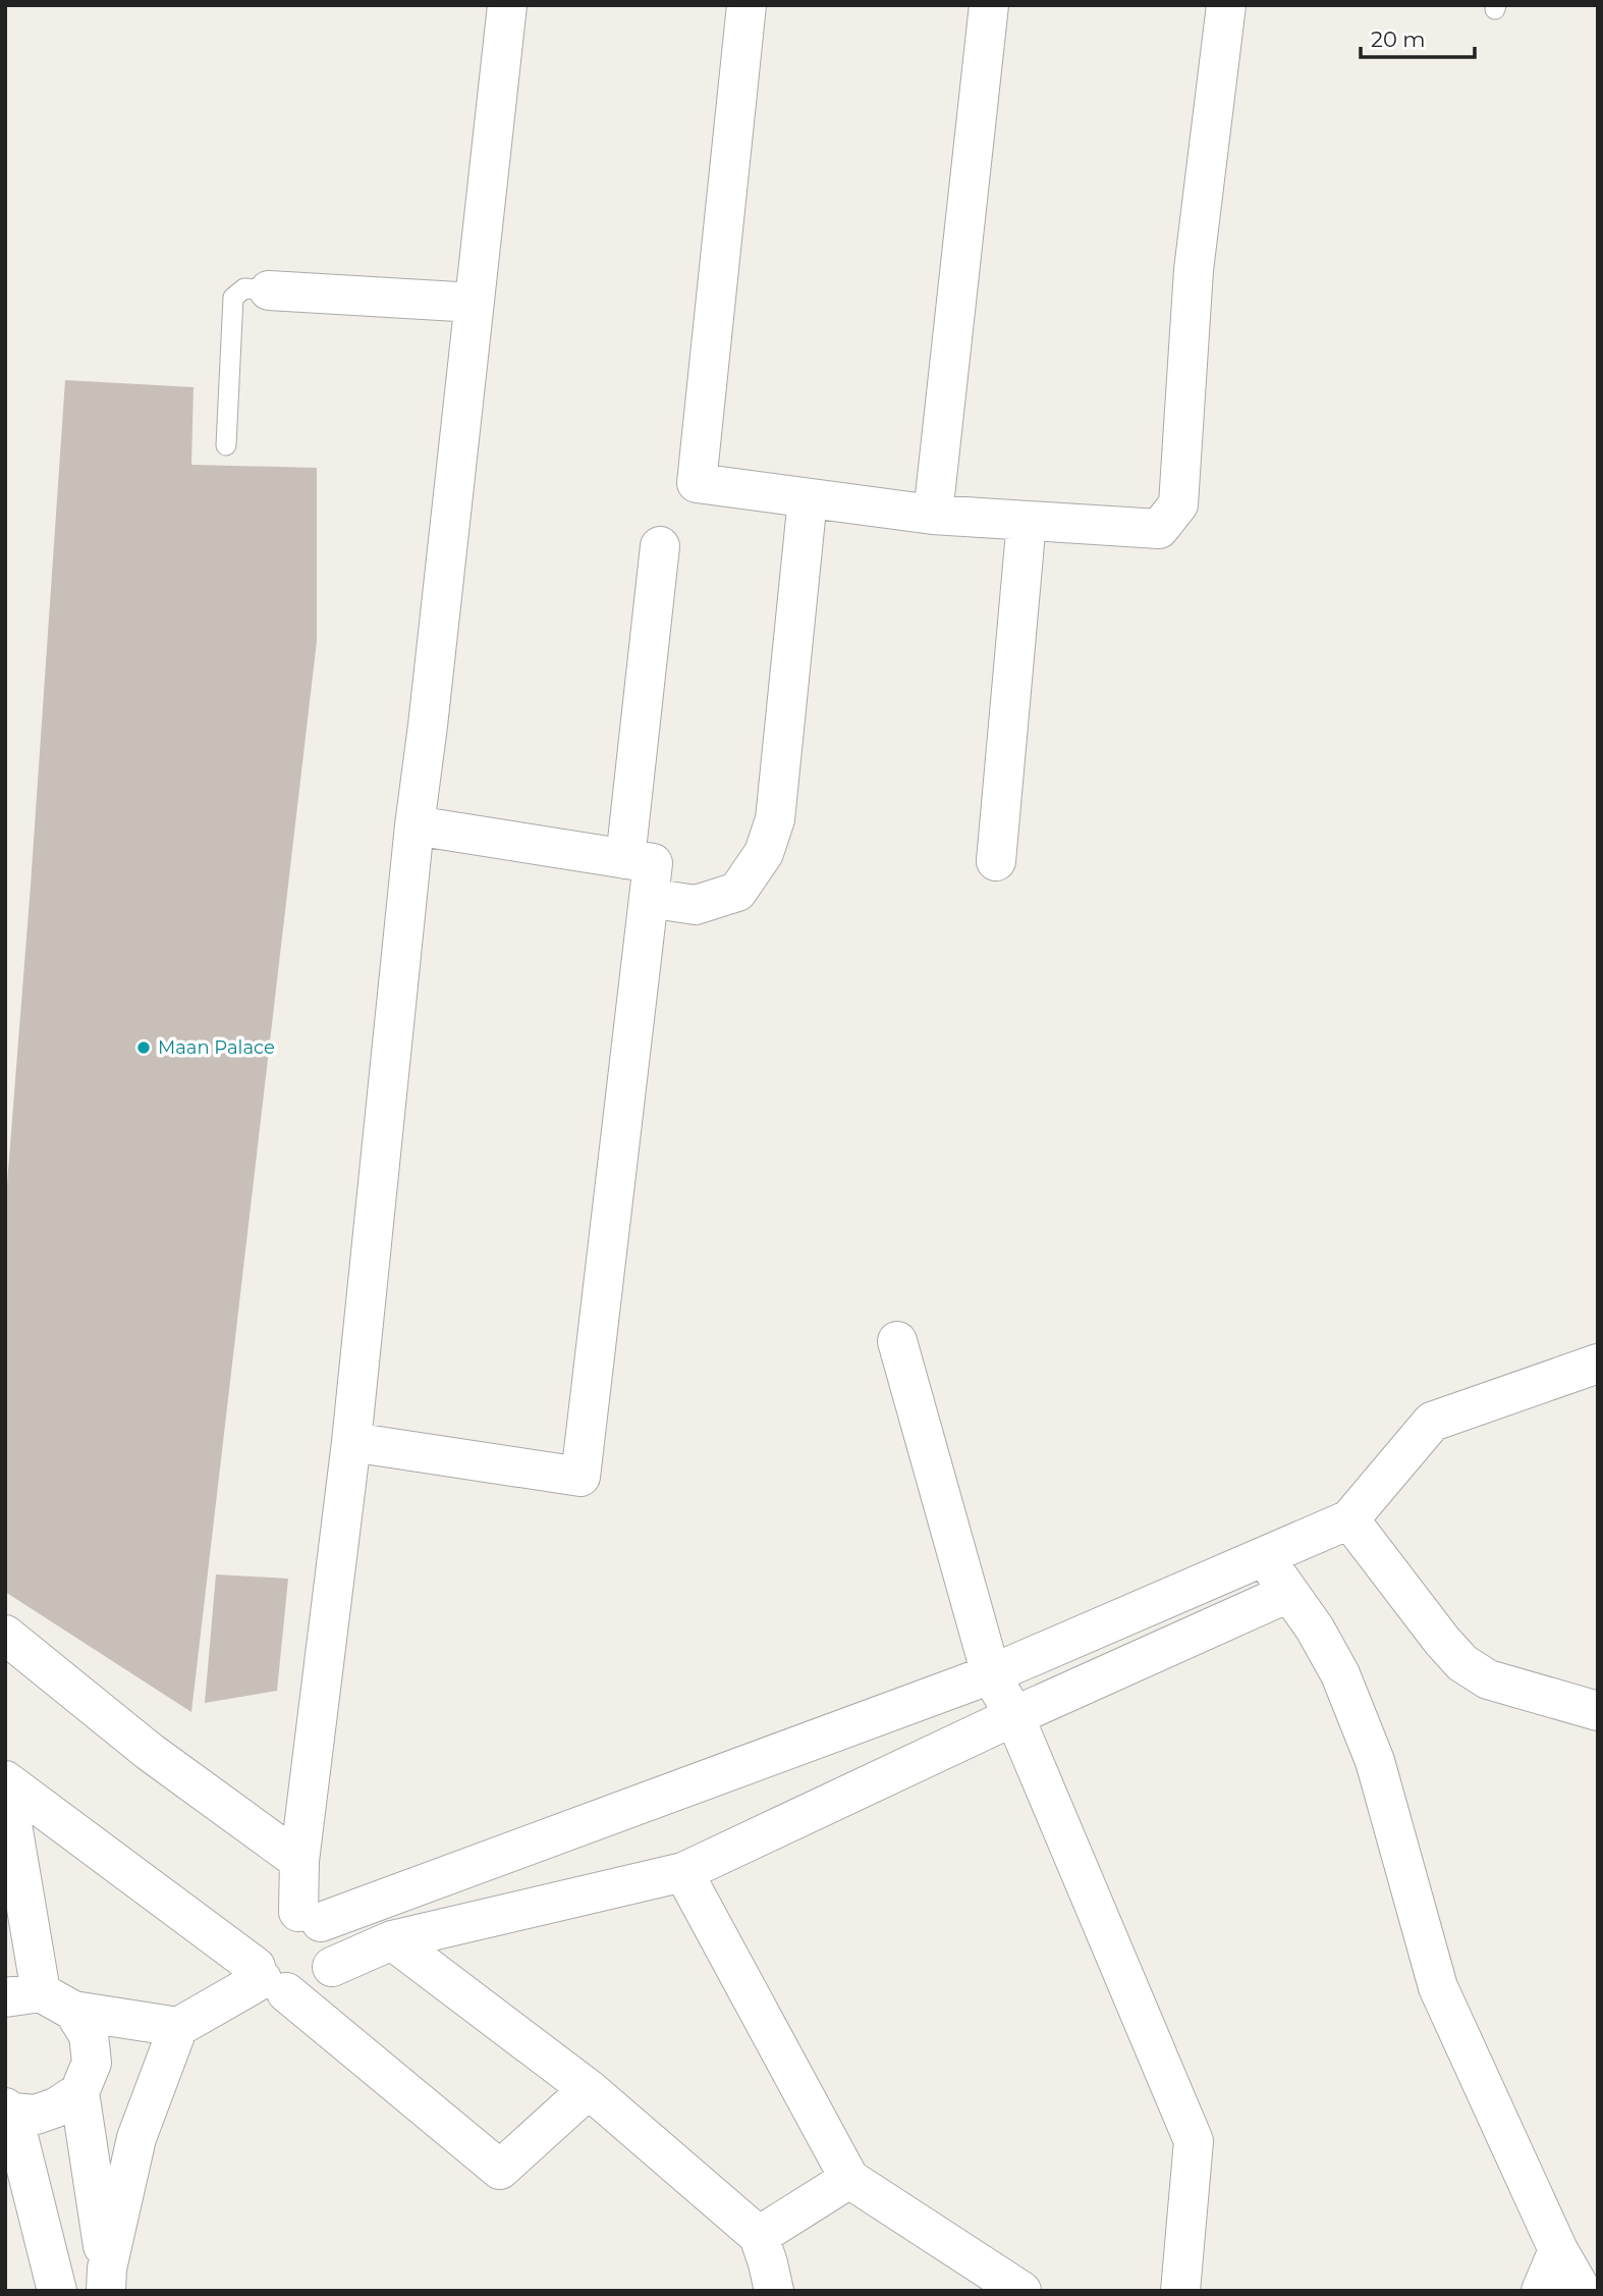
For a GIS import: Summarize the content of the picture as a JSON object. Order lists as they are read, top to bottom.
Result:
{
  "places": ["Maan Palace"],
  "scale_bar": "20 m"
}
